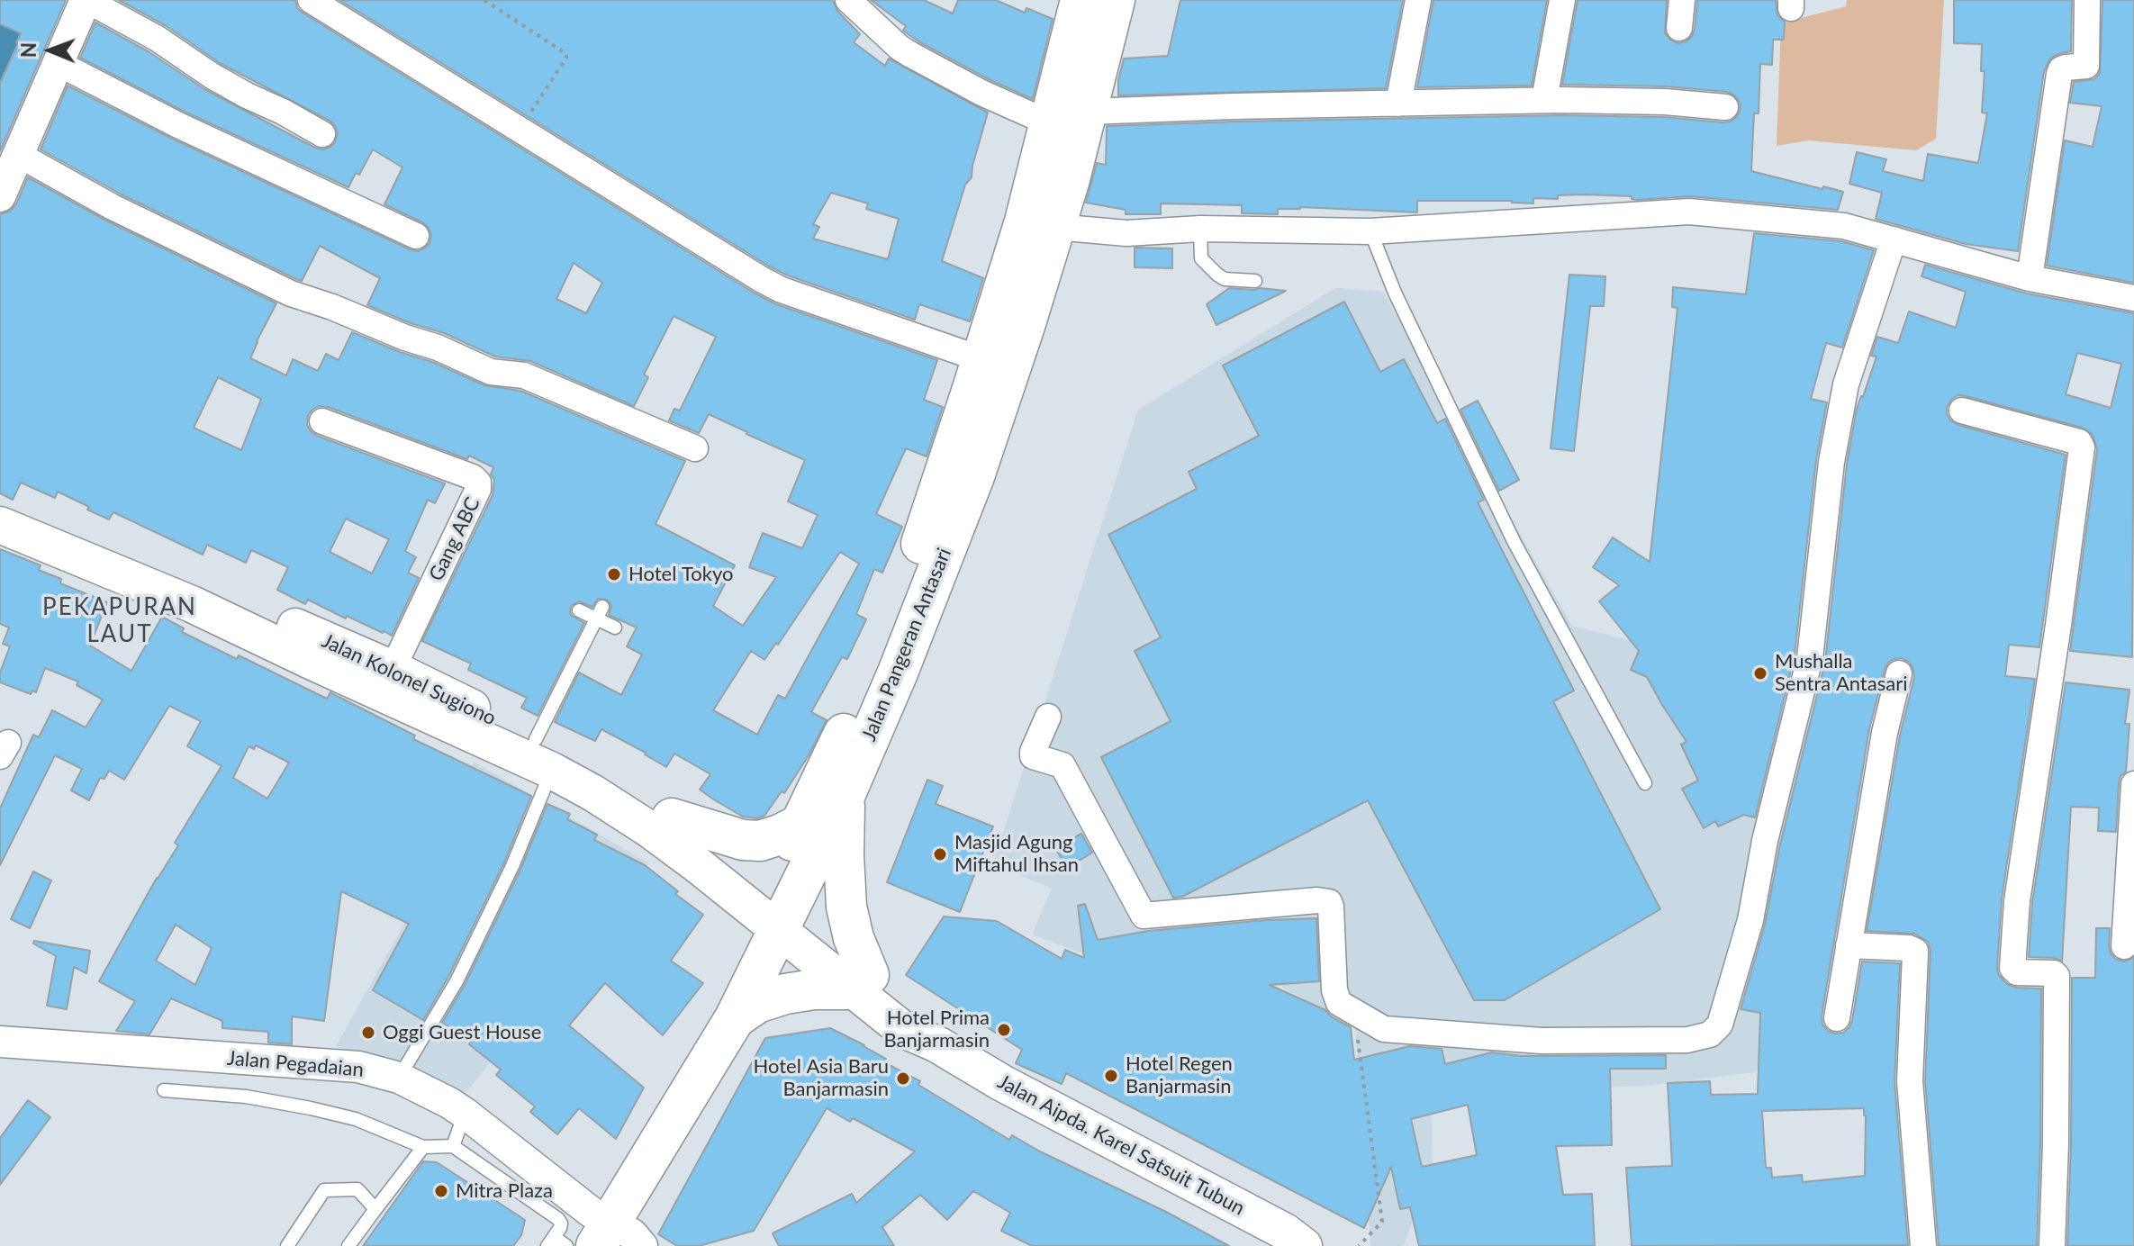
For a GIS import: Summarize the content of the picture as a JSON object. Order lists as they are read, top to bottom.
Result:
{
  "streets": {
    "highway": ["Jalan Pangeran Antasari"],
    "main road": ["Jalan Kolonel Sugiono", "Jalan Aipda. Karel Satsuit Tubun"],
    "street": ["Gang ABC", "Jalan Pegadaian"]
  },
  "crossings": [
    ["Gang ABC", "Jalan Kolonel Sugiono"],
    ["Jalan Pangeran Antasari", "Jalan Kolonel Sugiono"],
    ["Jalan Pangeran Antasari", "Jalan Pegadaian"],
    ["Jalan Pangeran Antasari", "Jalan Aipda. Karel Satsuit Tubun"],
    ["Jalan Kolonel Sugiono", "Jalan Aipda. Karel Satsuit Tubun"]
  ],
  "districts": ["PEKAPURAN LAUT"],
  "places": [
    "Hotel Tokyo",
    "Mushalla Sentra Antasari",
    "Masjid Agung Miftahul Ihsan",
    "Hotel Prima Banjarmasin",
    "Oggi Guest House",
    "Hotel Regen Banjarmasin",
    "Hotel Asia Baru Banjarmasin",
    "Mitra Plaza"
  ],
  "north": "left"
}
